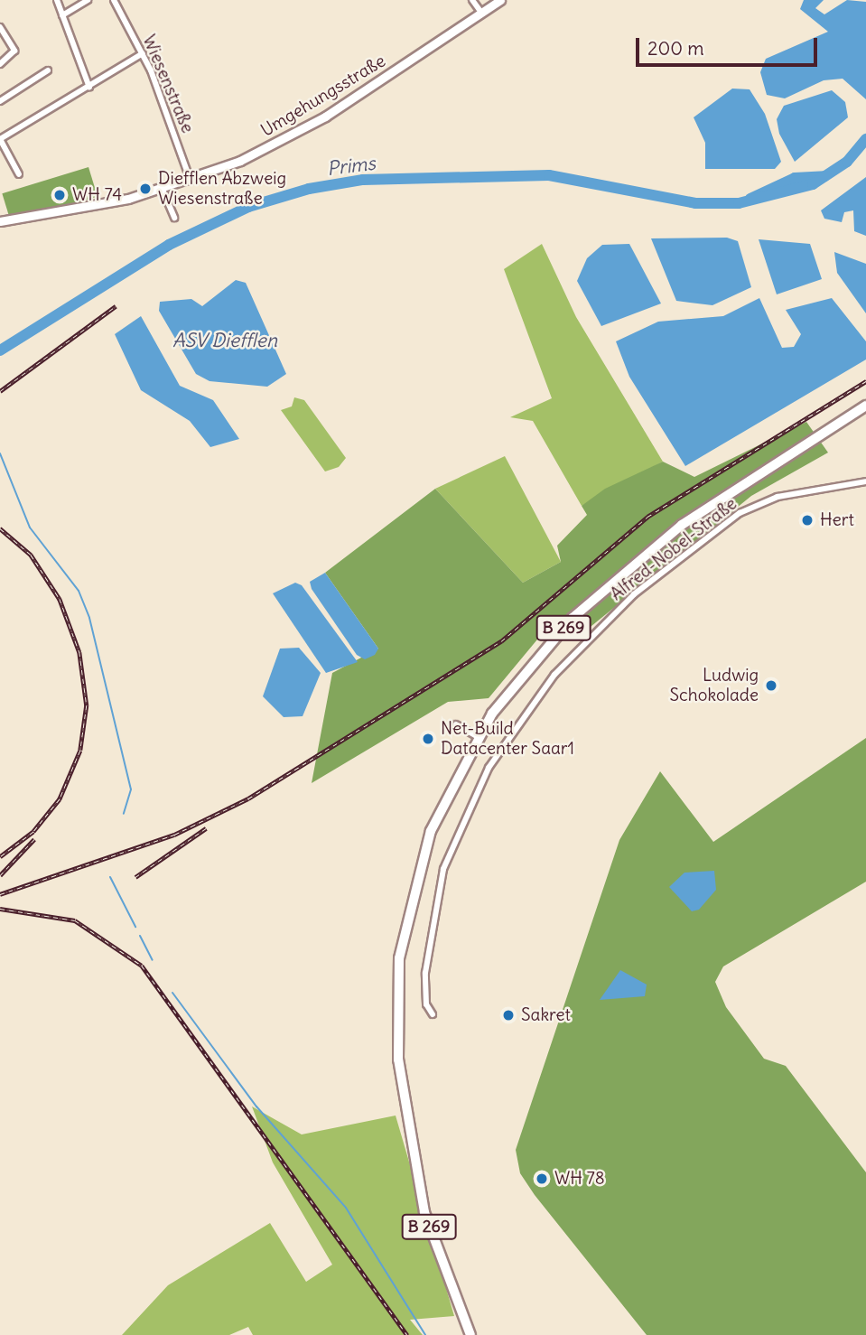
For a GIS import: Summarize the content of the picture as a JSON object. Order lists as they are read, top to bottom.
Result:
{
  "streets": {
    "main road": ["Umgehungsstraße", "B 269"],
    "street": ["Wiesenstraße", "Alfred-Nobel-Straße"]
  },
  "crossings": [
    ["Wiesenstraße", "Umgehungsstraße"]
  ],
  "water": ["Prims", "ASV Diefflen"],
  "places": [
    "Diefflen Abzweig Wiesenstraße",
    "WH 74",
    "Hert",
    "Ludwig Schokolade",
    "Net-Build Datacenter Saar1",
    "Sakret",
    "WH 78"
  ],
  "scale_bar": "200 m"
}
